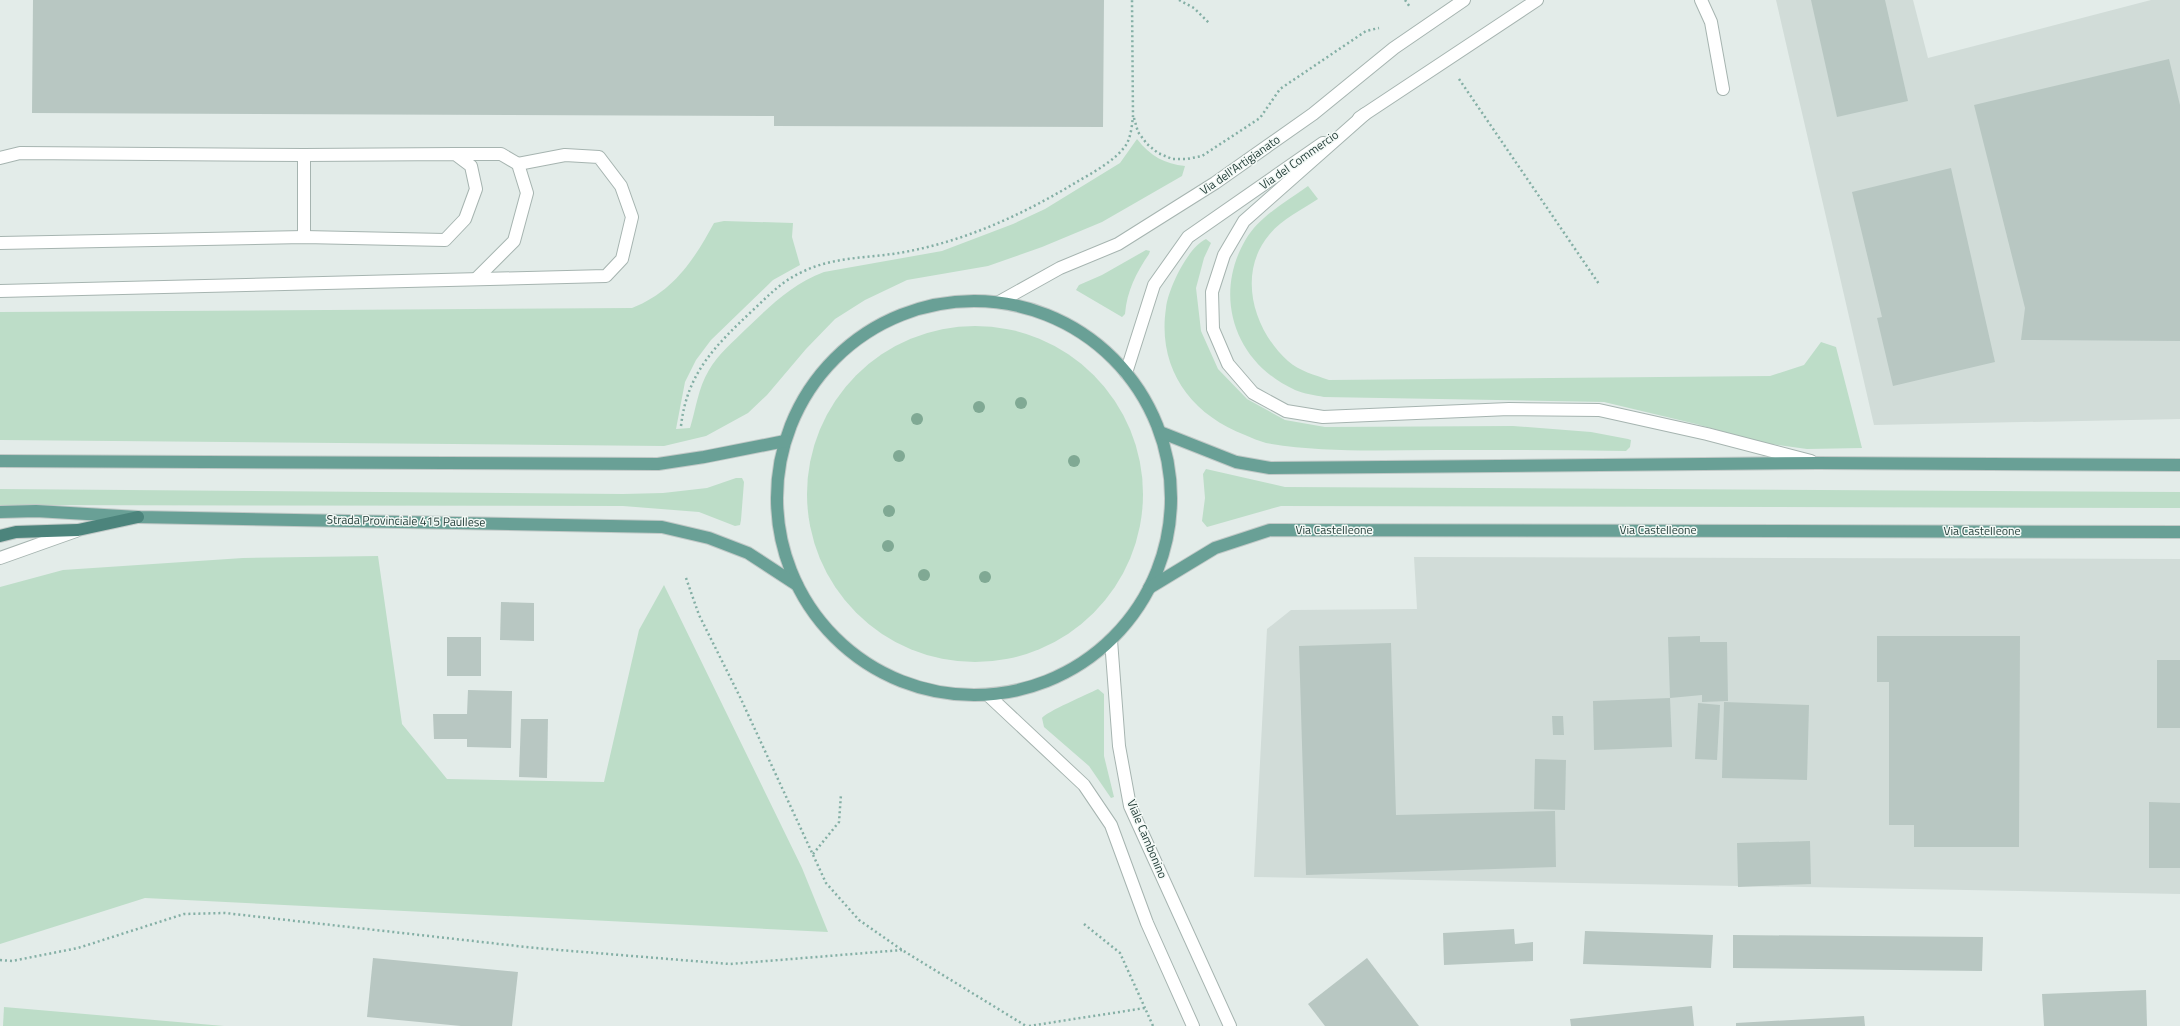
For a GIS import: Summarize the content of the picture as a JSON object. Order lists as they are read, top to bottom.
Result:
{
  "streets": {
    "main road": ["Strada Provinciale 415 Paullese", "Via Castelleone"],
    "street": ["Via del Commercio", "Via dell'Artigianato", "Viale Cambonino"]
  }
}
